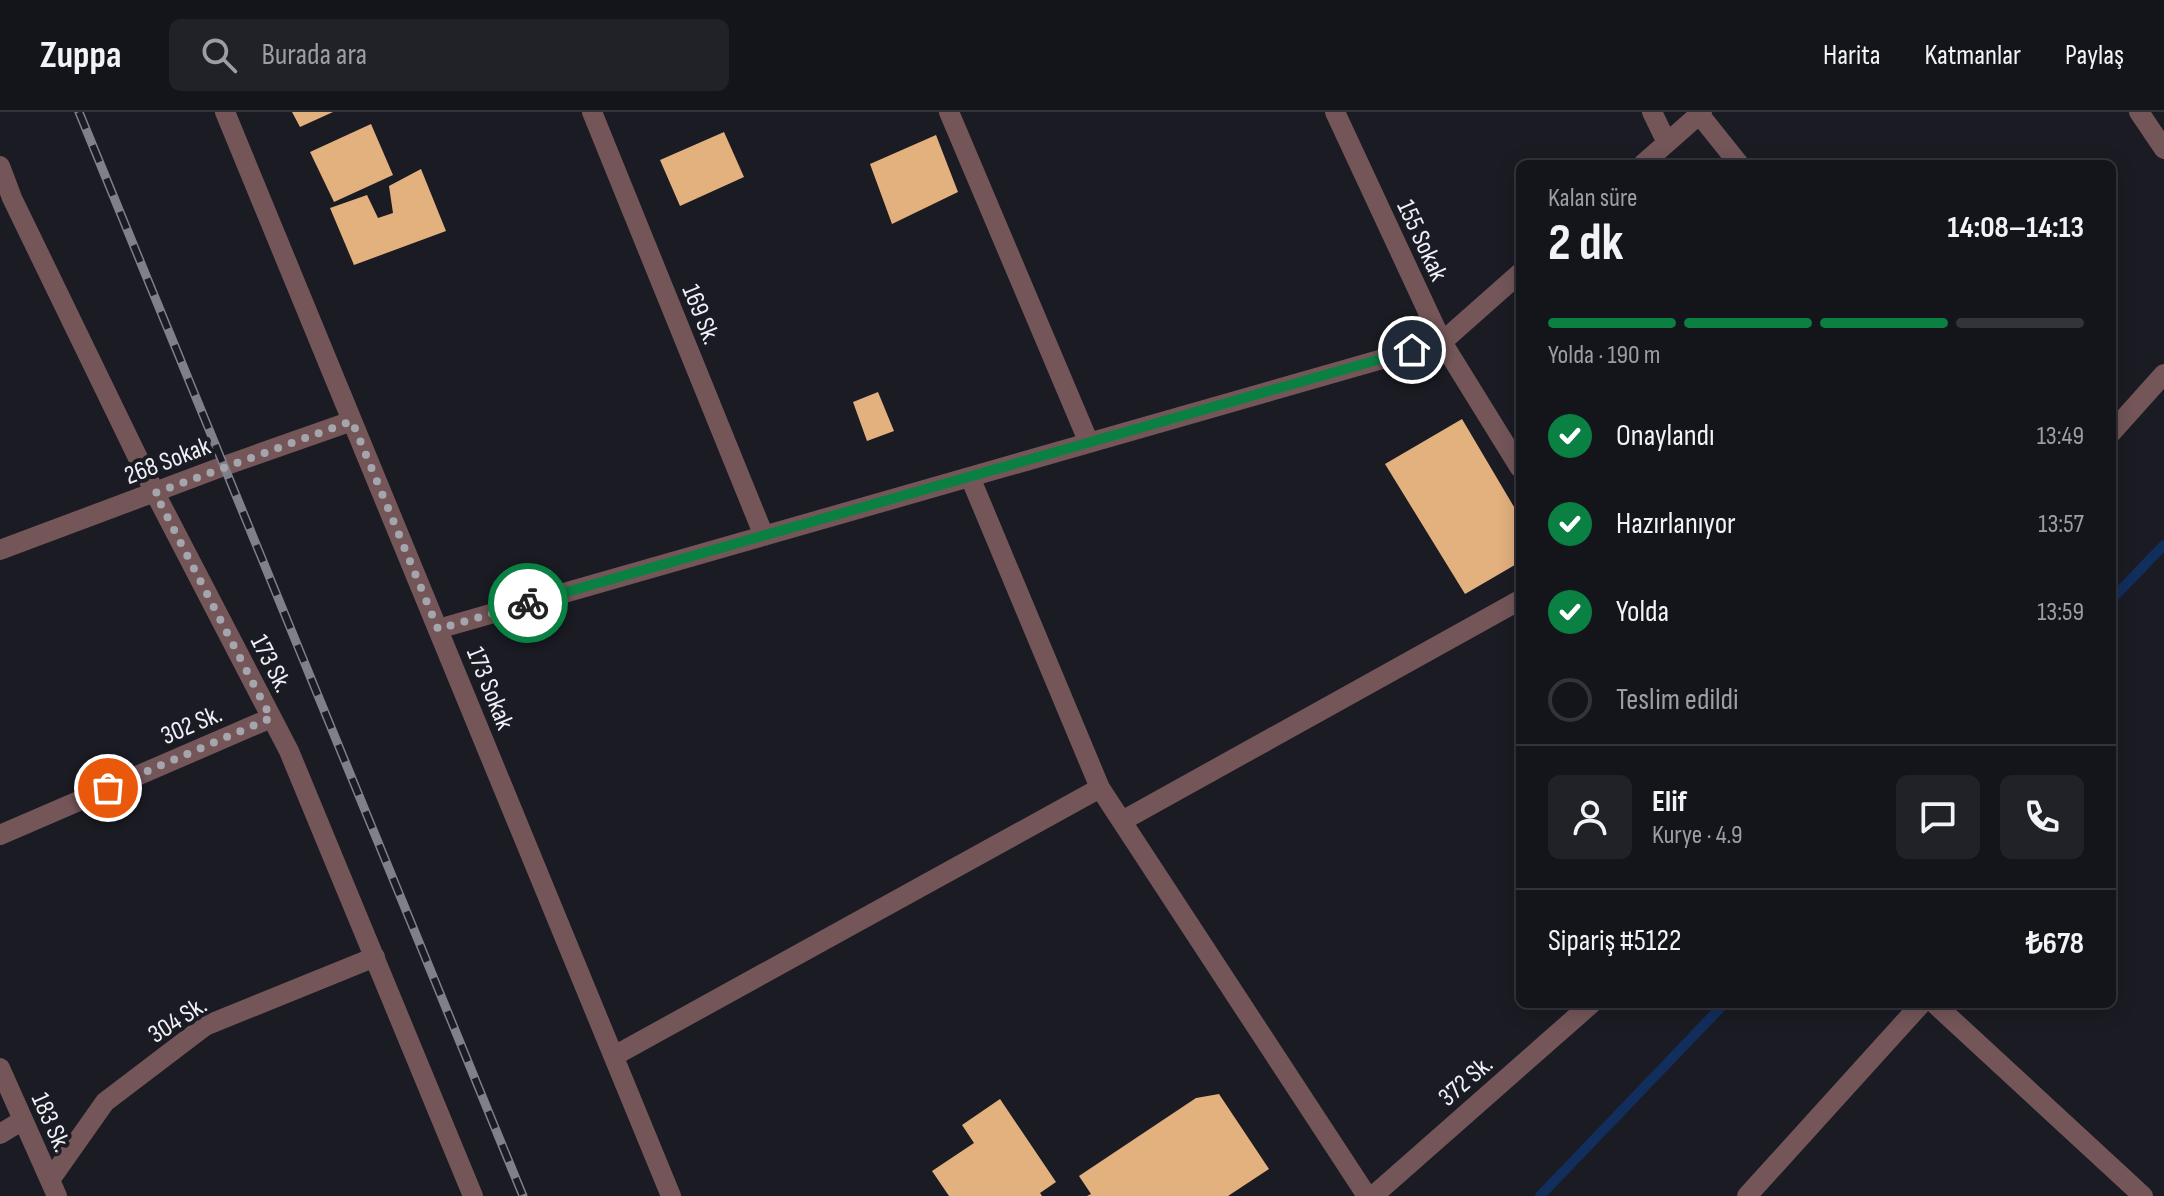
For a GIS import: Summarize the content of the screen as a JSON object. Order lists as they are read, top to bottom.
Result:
{
  "streets": {
    "street": [
      "155 Sokak",
      "169 Sk.",
      "268 Sokak",
      "173 Sk.",
      "173 Sokak",
      "302 Sk.",
      "304 Sk.",
      "372 Sk.",
      "183 Sk."
    ]
  },
  "crossings": [
    ["268 Sokak", "173 Sk."],
    ["268 Sokak", "173 Sokak"],
    ["173 Sk.", "302 Sk."],
    ["173 Sk.", "304 Sk."],
    ["304 Sk.", "183 Sk."]
  ],
  "page": {
    "header": "Zuppa",
    "search": "Burada ara",
    "nav": ["Harita", "Katmanlar", "Paylaş"],
    "heading": ["2 dk", "Kalan süre", "14:08–14:13"],
    "panel": [
      "Elif",
      "Kurye · 4.9",
      "Sipariş #5122",
      "₺678"
    ],
    "bar": "Yolda · 190 m",
    "list": [
      ["Onaylandı", "13:49"],
      ["Hazırlanıyor", "13:57"],
      ["Yolda", "13:59"],
      "Teslim edildi"
    ]
  }
}
